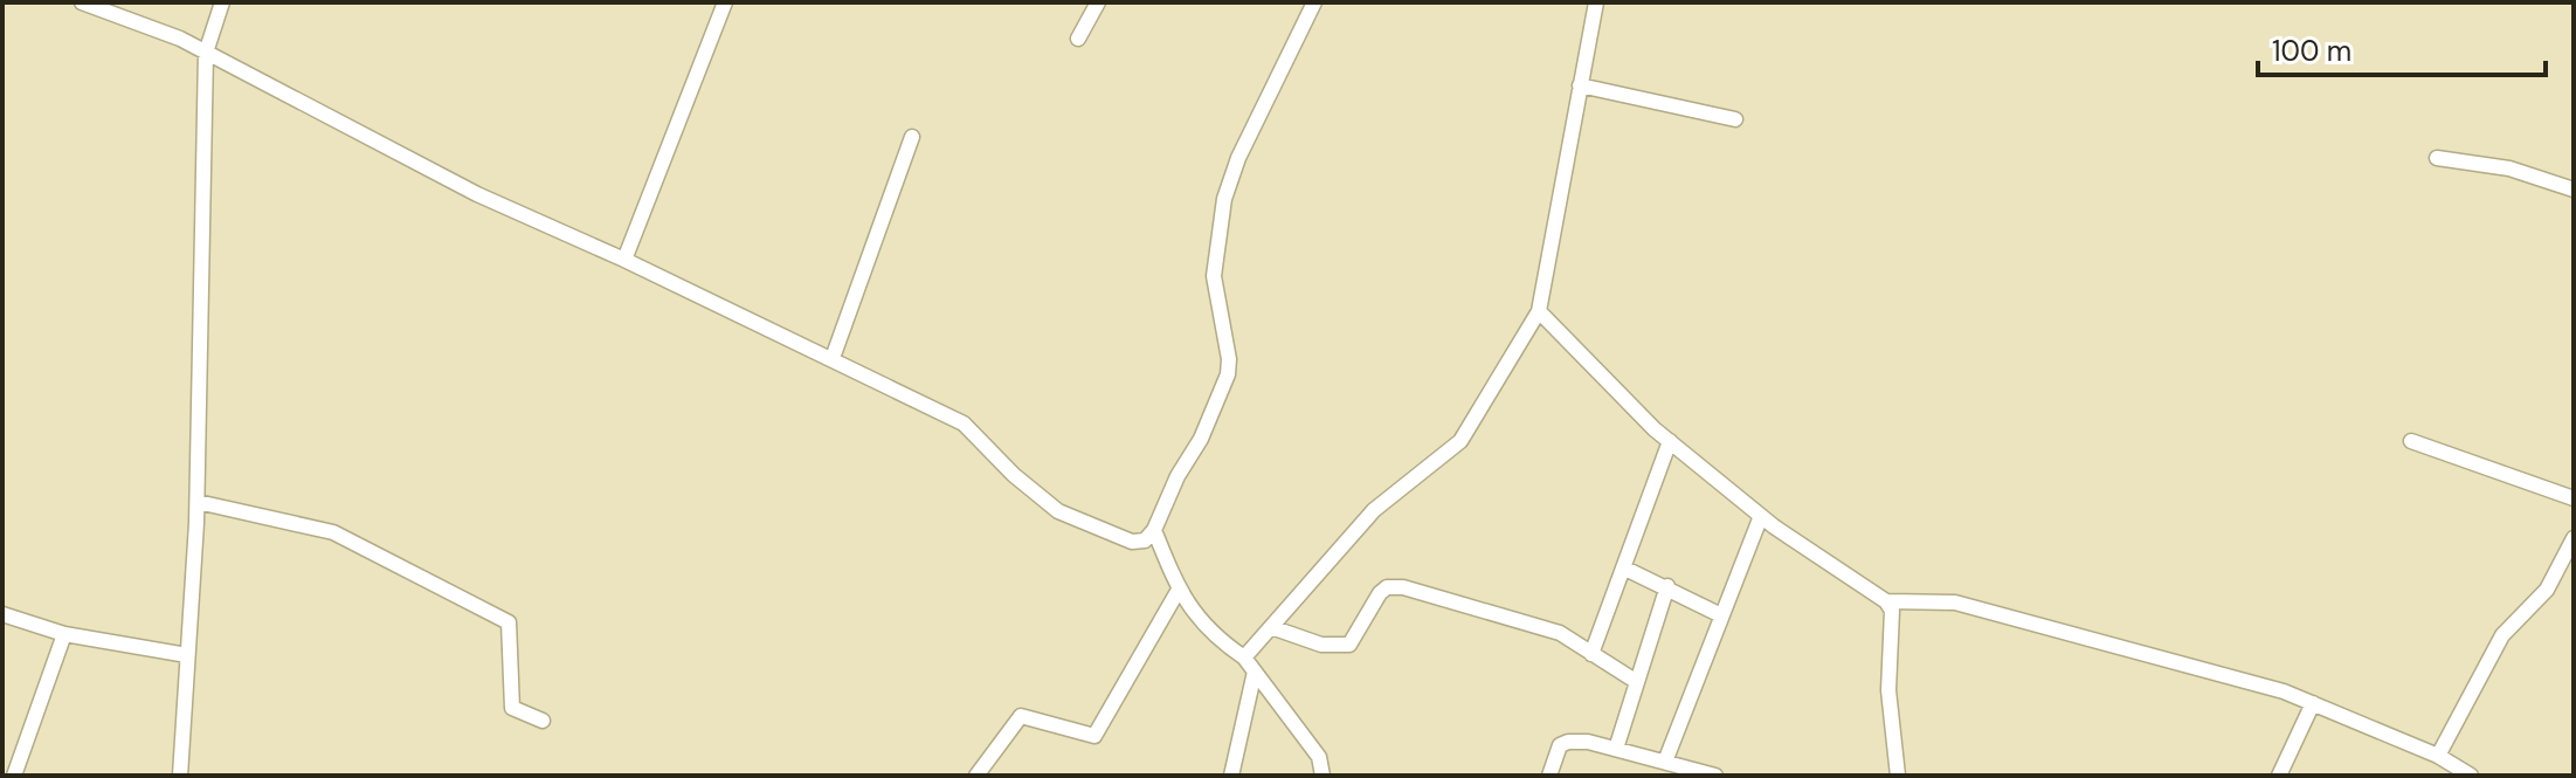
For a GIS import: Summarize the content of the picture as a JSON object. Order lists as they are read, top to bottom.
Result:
{
  "scale_bar": "100 m"
}
